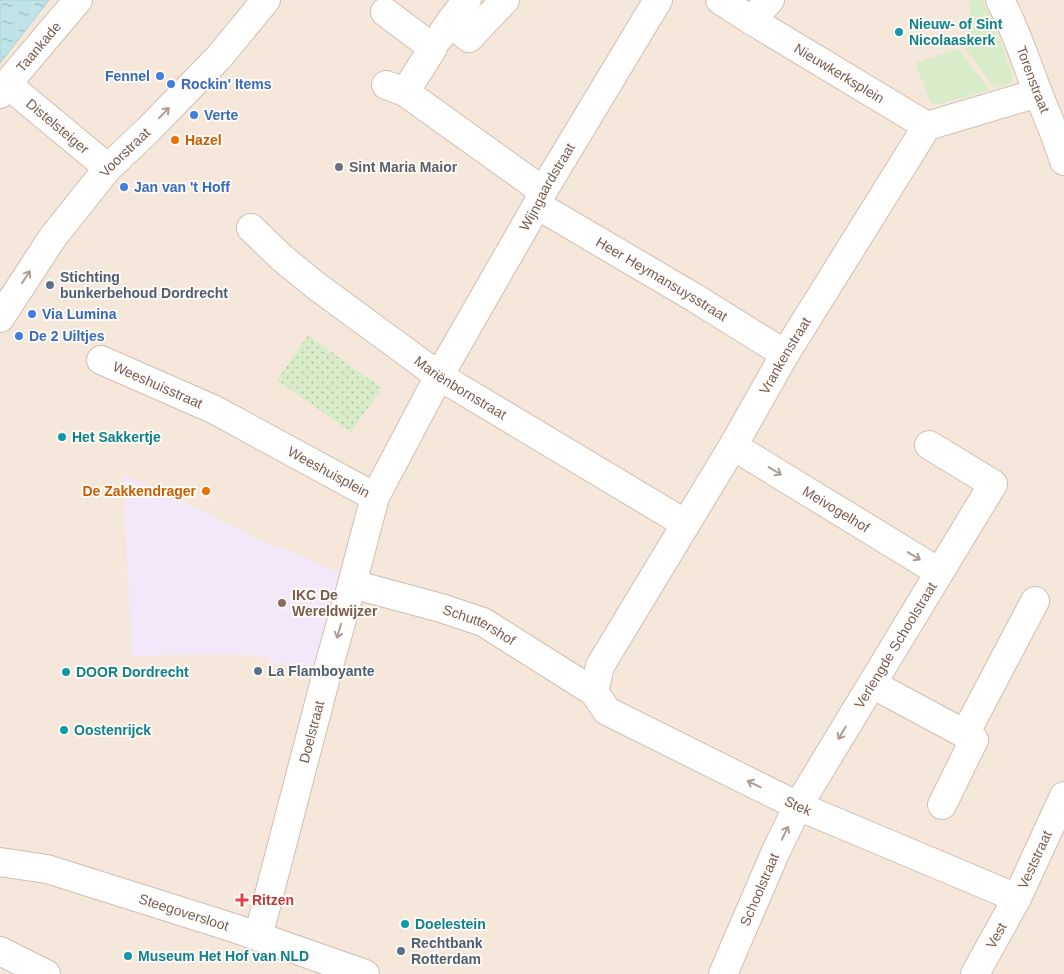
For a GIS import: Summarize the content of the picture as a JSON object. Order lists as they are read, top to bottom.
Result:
{
  "streets": {
    "street": [
      "Taankade",
      "Nieuwkerksplein",
      "Torenstraat",
      "Distelsteiger",
      "Voorstraat",
      "Wijngaardstraat",
      "Heer Heymansuysstraat",
      "Vrankenstraat",
      "Weeshuisstraat",
      "Mariënbornstraat",
      "Weeshuisplein",
      "Meivogelhof",
      "Schuttershof",
      "Verlengde Schoolstraat",
      "Doelstraat",
      "Stek",
      "Veststraat",
      "Schoolstraat",
      "Steegoversloot",
      "Vest"
    ]
  },
  "crossings": [
    ["Taankade", "Distelsteiger"],
    ["Nieuwkerksplein", "Vrankenstraat"],
    ["Distelsteiger", "Voorstraat"],
    ["Wijngaardstraat", "Heer Heymansuysstraat"],
    ["Wijngaardstraat", "Mariënbornstraat"],
    ["Wijngaardstraat", "Weeshuisplein"],
    ["Heer Heymansuysstraat", "Vrankenstraat"],
    ["Vrankenstraat", "Mariënbornstraat"],
    ["Vrankenstraat", "Meivogelhof"],
    ["Vrankenstraat", "Schuttershof"],
    ["Vrankenstraat", "Stek"],
    ["Weeshuisstraat", "Weeshuisplein"],
    ["Mariënbornstraat", "Weeshuisplein"],
    ["Weeshuisplein", "Doelstraat"],
    ["Meivogelhof", "Verlengde Schoolstraat"],
    ["Schuttershof", "Doelstraat"],
    ["Schuttershof", "Stek"],
    ["Verlengde Schoolstraat", "Stek"],
    ["Verlengde Schoolstraat", "Schoolstraat"],
    ["Doelstraat", "Steegoversloot"],
    ["Stek", "Veststraat"],
    ["Stek", "Schoolstraat"],
    ["Stek", "Vest"],
    ["Veststraat", "Vest"]
  ],
  "one_way": [
    "Voorstraat",
    "Meivogelhof",
    "Doelstraat",
    "Stek",
    "Schoolstraat"
  ],
  "places": {
    "other": [
      "Nieuw- of Sint Nicolaaskerk",
      "Fennel",
      "Rockin' Items",
      "Verte",
      "Hazel",
      "Sint Maria Maior",
      "Jan van 't Hoff",
      "Stichting bunkerbehoud Dordrecht",
      "Via Lumina",
      "De 2 Uiltjes",
      "Het Sakkertje",
      "De Zakkendrager",
      "IKC De Wereldwijzer",
      "La Flamboyante",
      "DOOR Dordrecht",
      "Oostenrijck",
      "Doelestein",
      "Rechtbank Rotterdam",
      "Museum Het Hof van NLD"
    ],
    "health": ["Ritzen"]
  }
}
